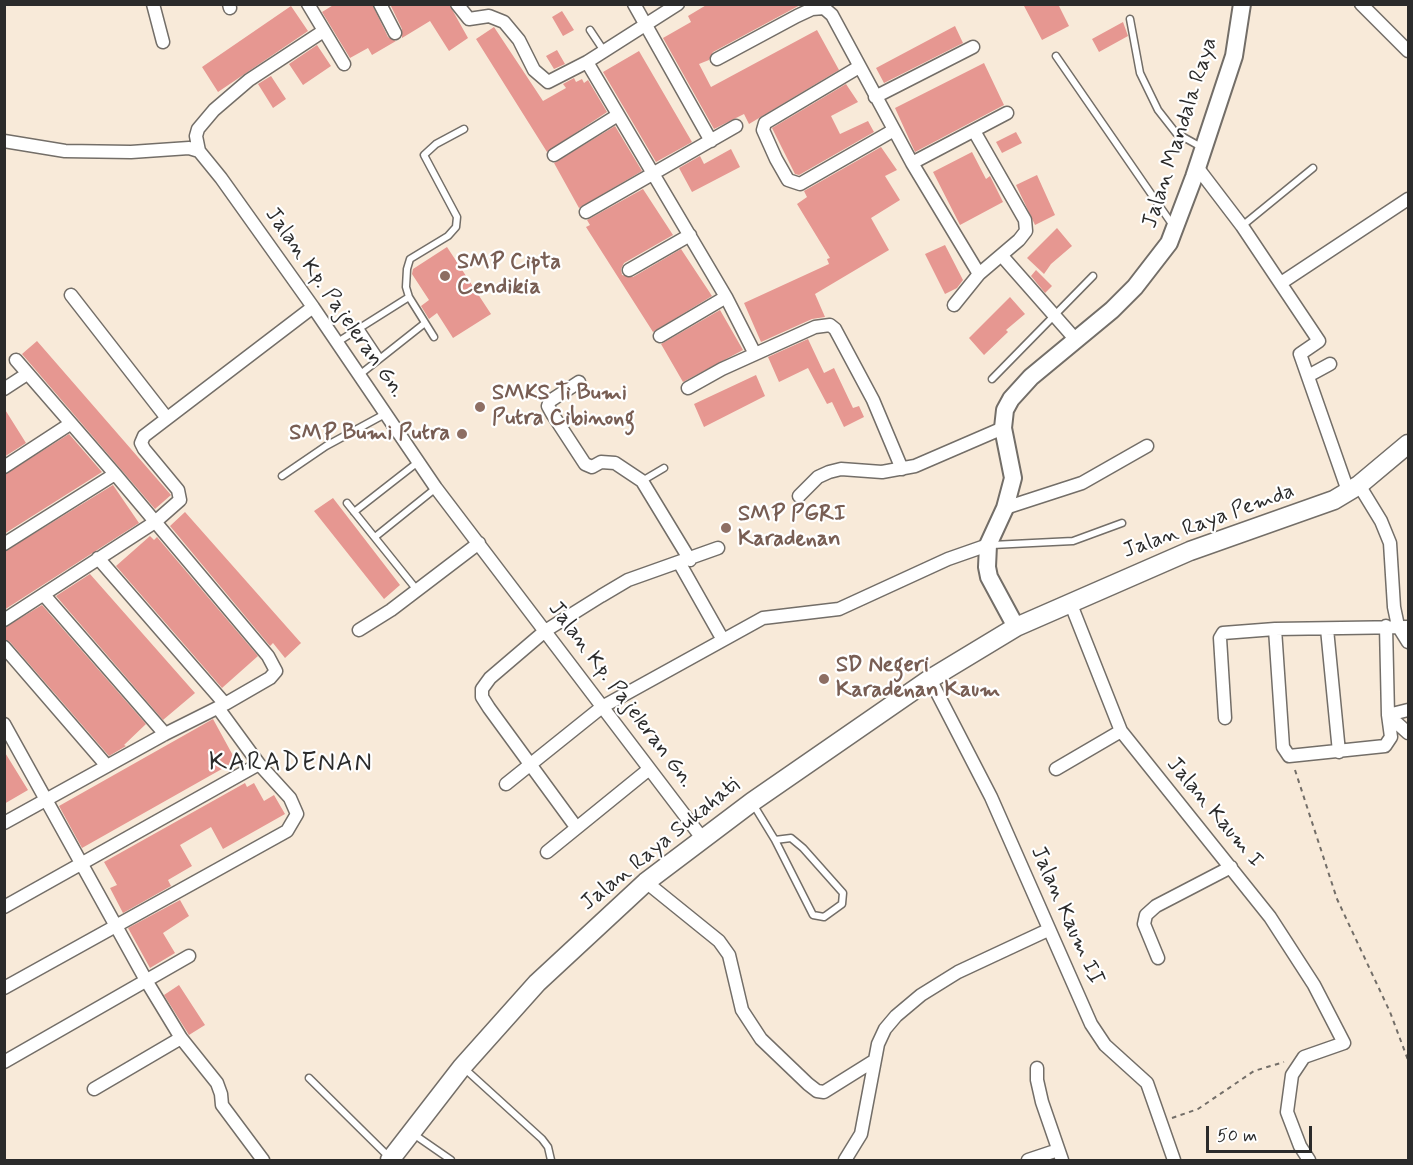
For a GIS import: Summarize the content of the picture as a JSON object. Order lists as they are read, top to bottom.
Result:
{
  "streets": {
    "main road": ["Jalan Raya Pemda", "Jalan Raya Sukahati"],
    "street": [
      "Jalan Mandala Raya",
      "Jalan Kp. Pajeleran Gn.",
      "Jalan Kaum I",
      "Jalan Kaum II"
    ]
  },
  "crossings": [
    ["Jalan Mandala Raya", "Jalan Raya Pemda"],
    ["Jalan Mandala Raya", "Jalan Raya Sukahati"],
    ["Jalan Kp. Pajeleran Gn.", "Jalan Raya Sukahati"],
    ["Jalan Raya Pemda", "Jalan Kaum I"],
    ["Jalan Raya Pemda", "Jalan Raya Sukahati"],
    ["Jalan Raya Sukahati", "Jalan Kaum II"]
  ],
  "districts": ["KARADENAN"],
  "places": [
    "SMP Cipta Cendikia",
    "SMKS Ti Bumi Putra Cibinong",
    "SMP Bumi Putra",
    "SMP PGRI Karadenan",
    "SD Negeri Karadenan Kaum"
  ],
  "scale_bar": "50 m"
}
